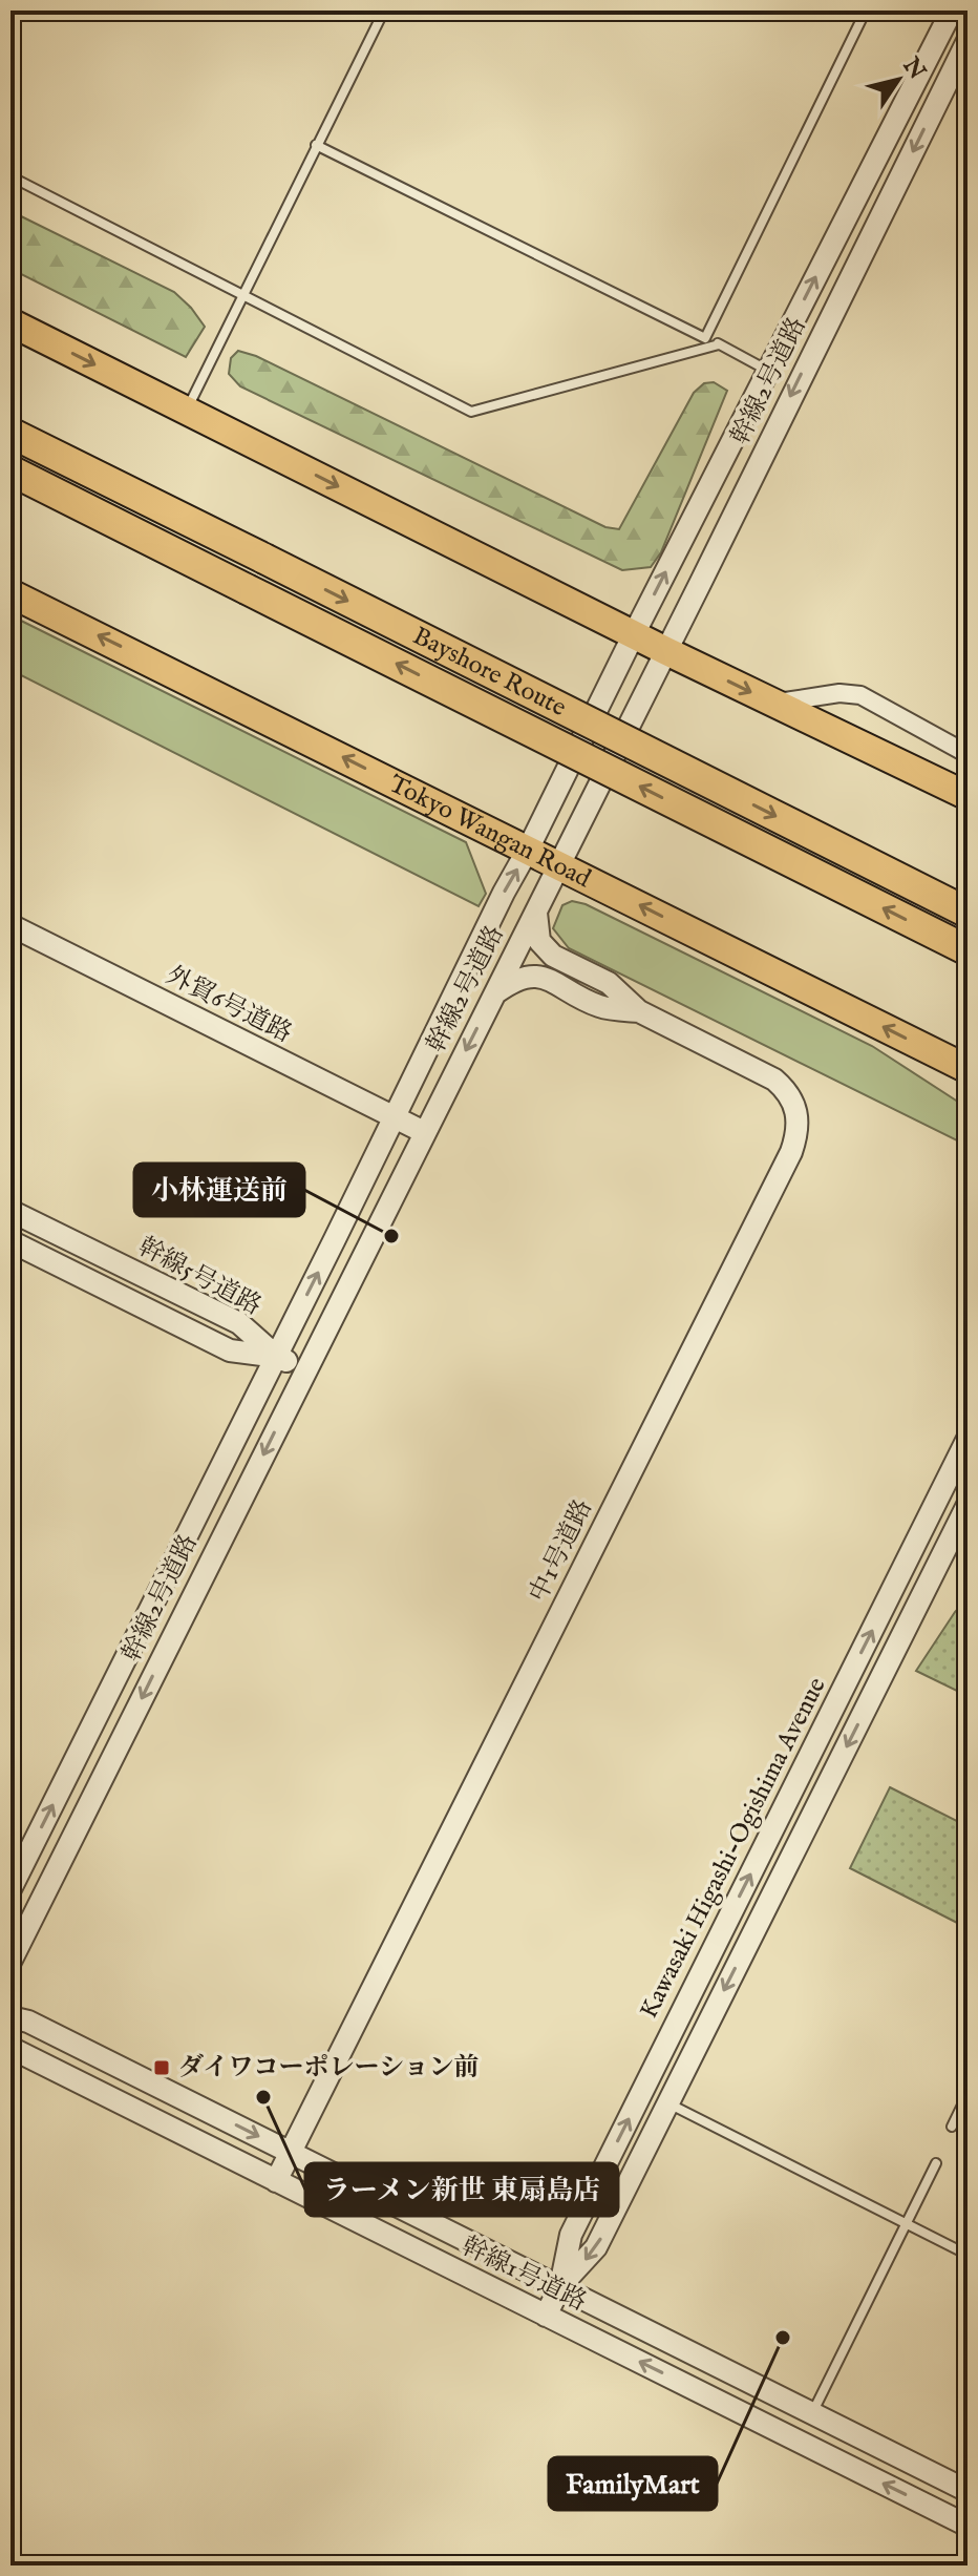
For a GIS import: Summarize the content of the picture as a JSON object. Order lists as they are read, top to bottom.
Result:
{
  "streets": {
    "highway": ["Bayshore Route", "Tokyo Wangan Road"],
    "street": [
      "幹線2号道路",
      "外貿6号道路",
      "幹線5号道路",
      "中1号道路",
      "Kawasaki Higashi-Ogishima Avenue",
      "幹線1号道路"
    ]
  },
  "crossings": [
    ["幹線2号道路", "Tokyo Wangan Road"],
    ["幹線2号道路", "外貿6号道路"],
    ["幹線2号道路", "幹線5号道路"],
    ["幹線2号道路", "中1号道路"],
    ["中1号道路", "幹線1号道路"],
    ["Kawasaki Higashi-Ogishima Avenue", "幹線1号道路"]
  ],
  "places": {
    "other": ["小林運送前", "ラーメン新世 東扇島店", "FamilyMart"],
    "transit": ["ダイワコーポレーション前"]
  },
  "north": "top right"
}
